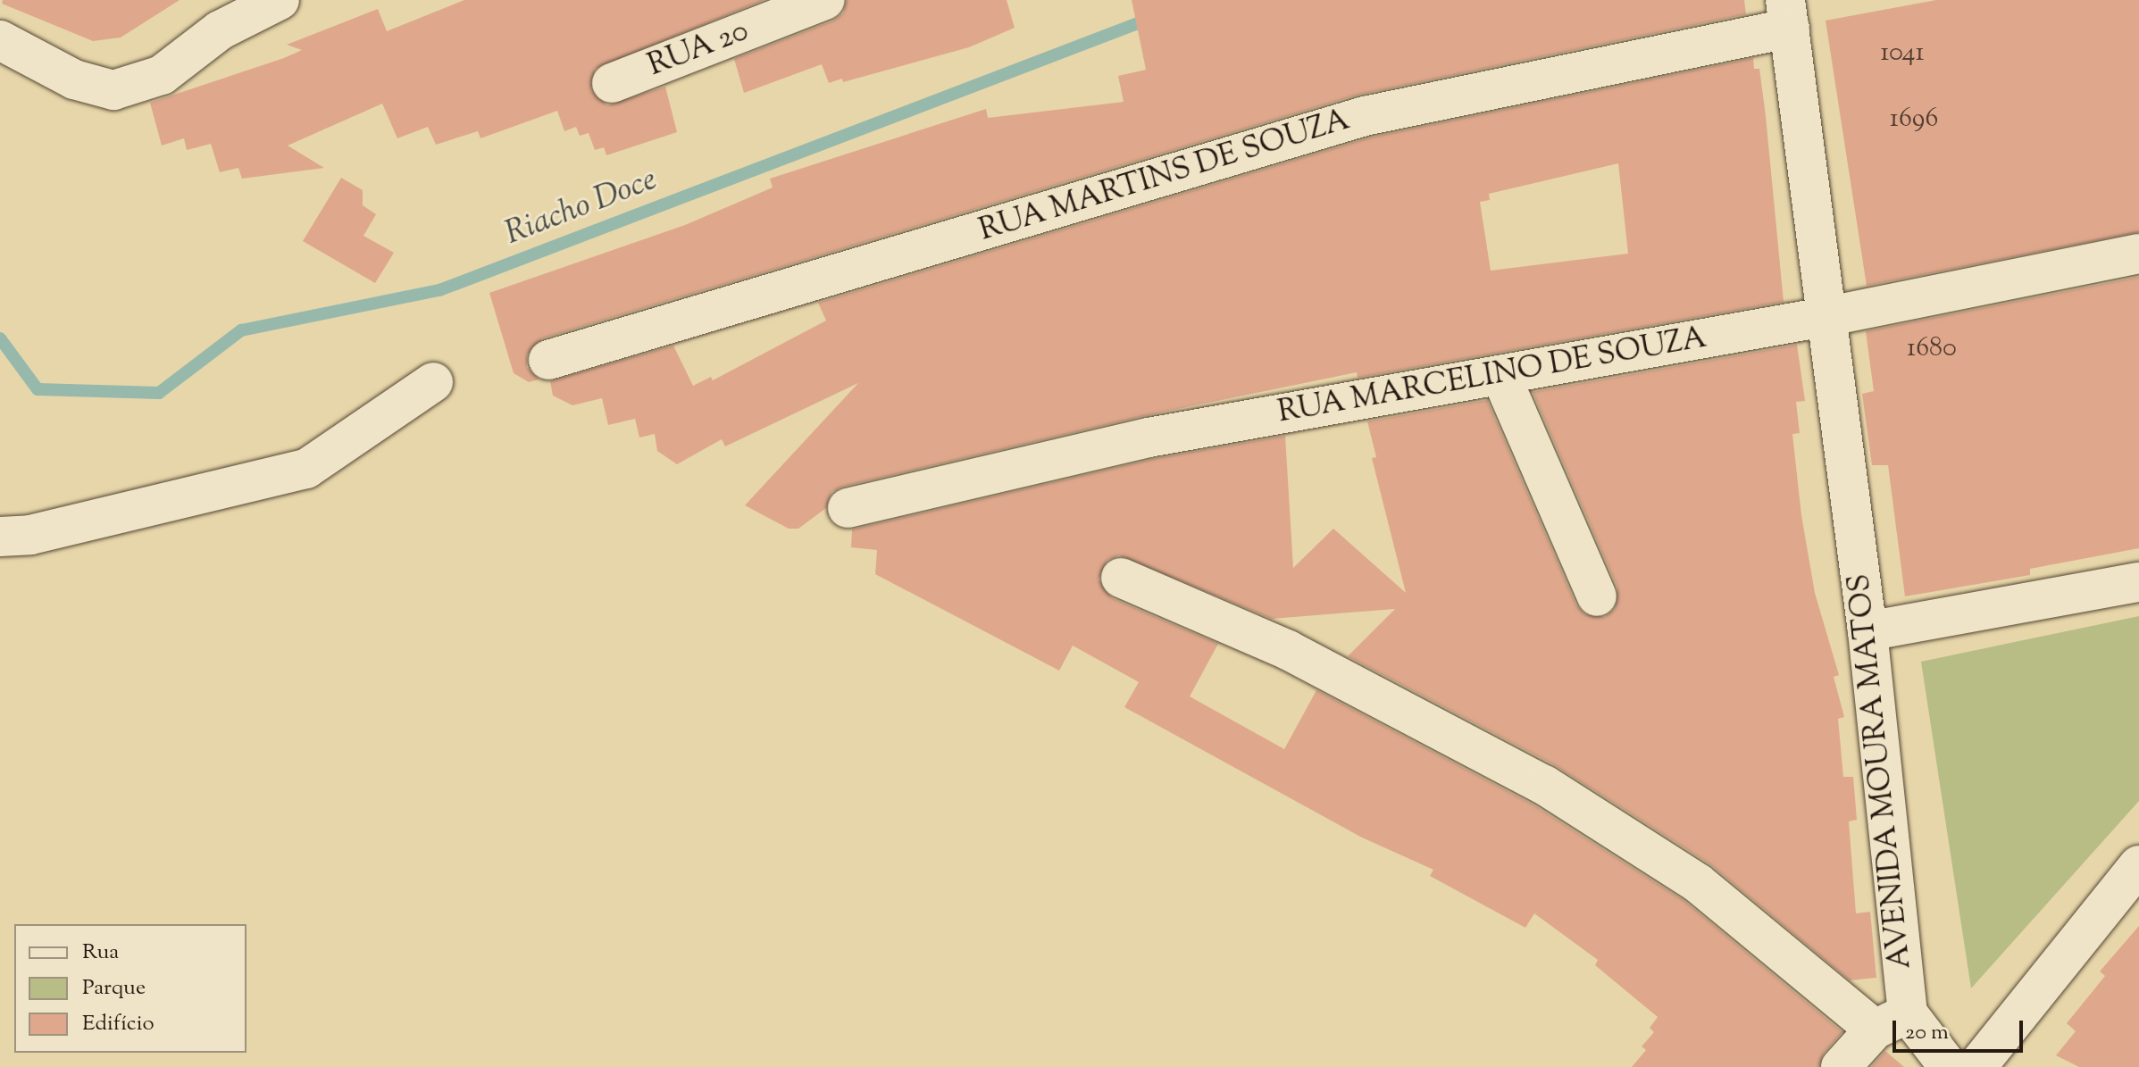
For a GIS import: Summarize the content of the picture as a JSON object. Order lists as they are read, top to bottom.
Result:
{
  "streets": {
    "street": [
      "RUA 20",
      "RUA MARTINS DE SOUZA",
      "RUA MARCELINO DE SOUZA",
      "AVENIDA MOURA MATOS"
    ]
  },
  "crossings": [
    ["RUA MARTINS DE SOUZA", "AVENIDA MOURA MATOS"],
    ["RUA MARCELINO DE SOUZA", "AVENIDA MOURA MATOS"]
  ],
  "water": ["Riacho Doce"],
  "house_numbers": ["1041", "1696", "1680"],
  "legend": ["Rua", "Parque", "Edifício"],
  "scale_bar": "20 m"
}
